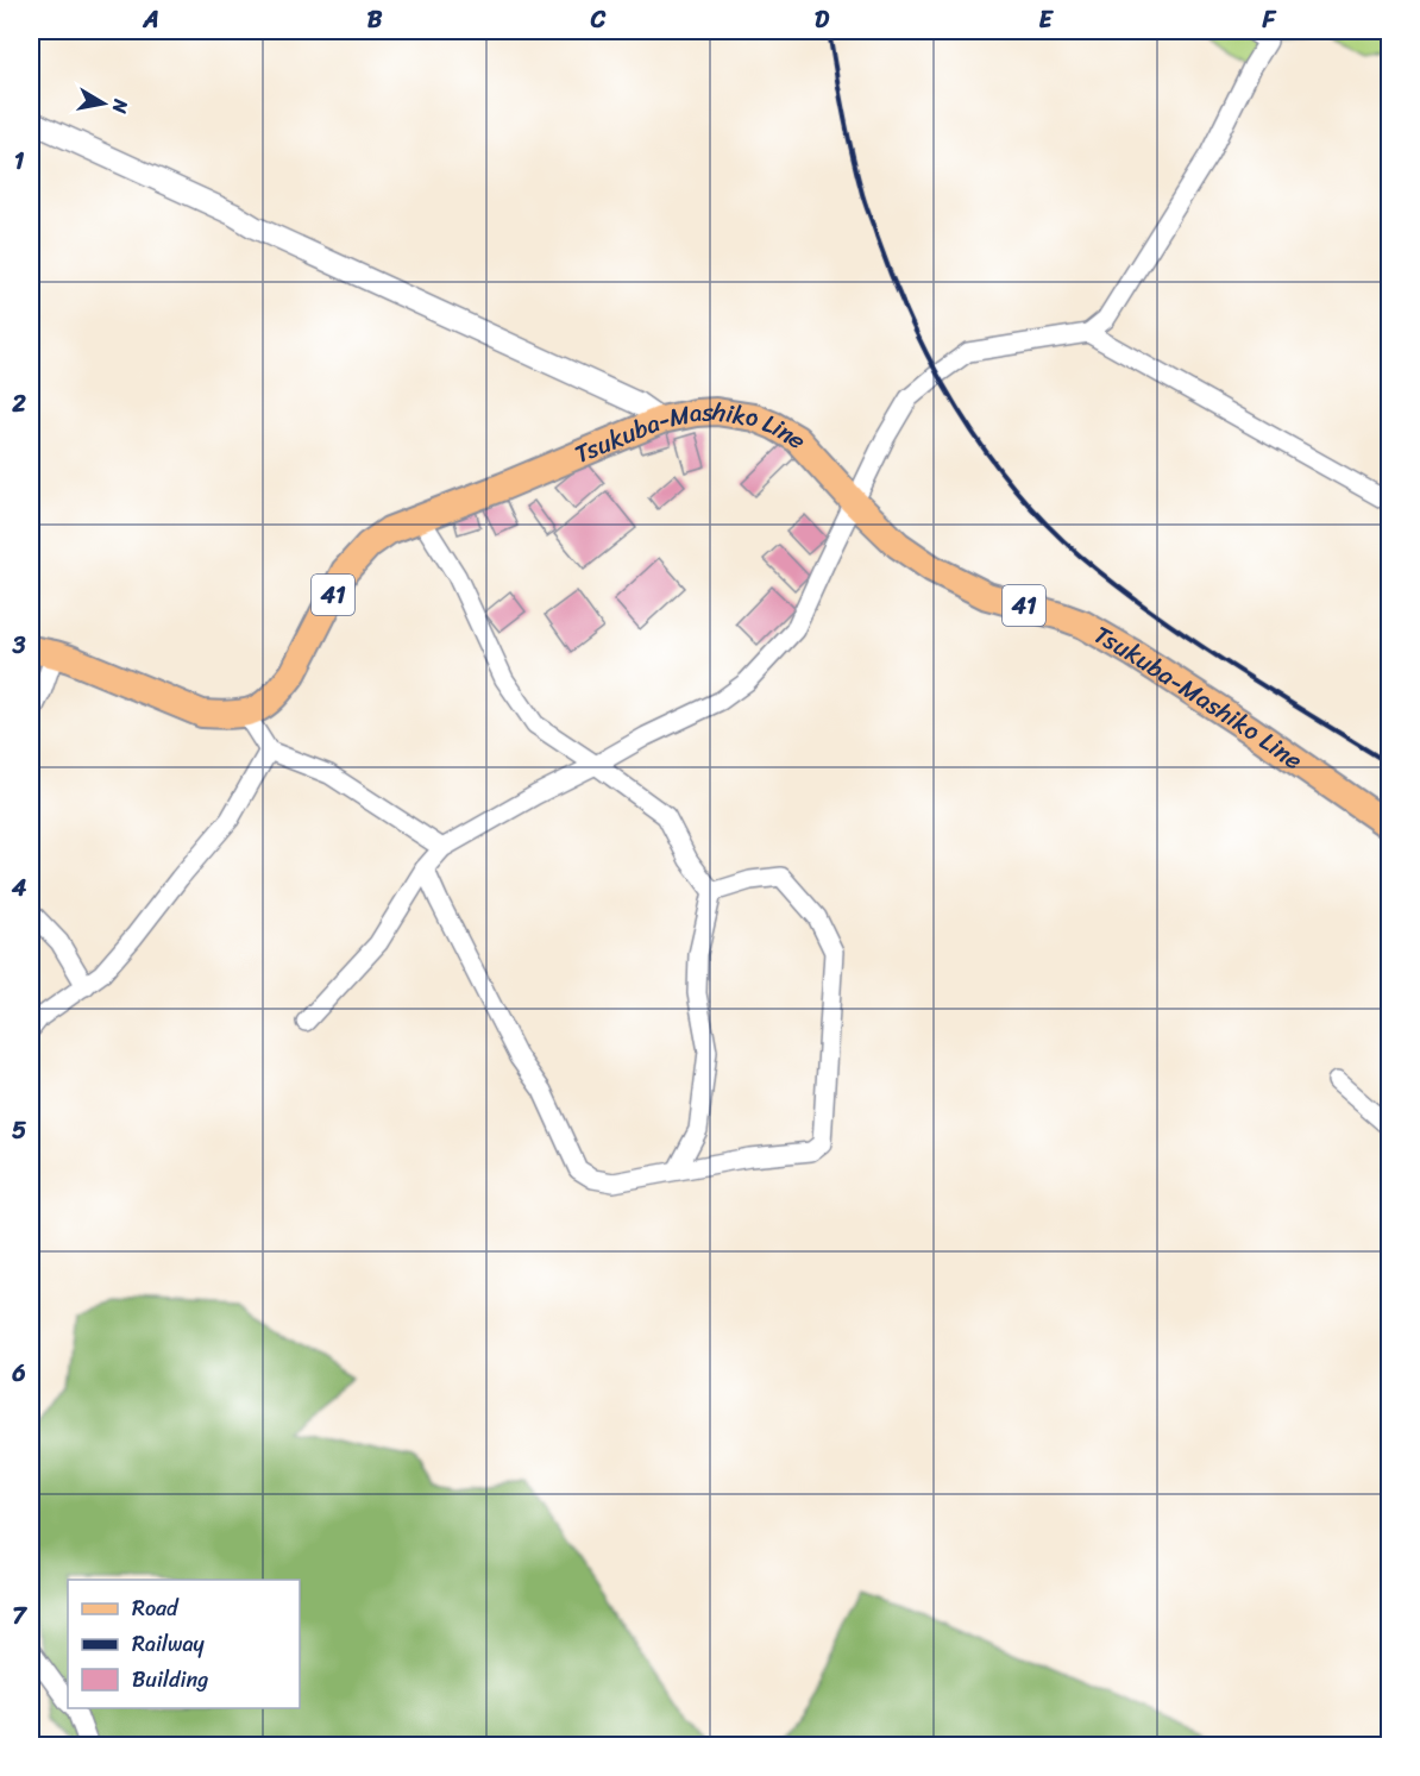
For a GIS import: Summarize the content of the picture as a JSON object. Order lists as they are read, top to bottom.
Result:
{
  "streets": {
    "main road": ["Tsukuba-Mashiko Line", "41"]
  },
  "legend": ["Road", "Railway", "Building"],
  "north": "right",
  "grid": {
    "columns": [
      "A",
      "B",
      "C",
      "D",
      "E",
      "F"
    ],
    "rows": [
      "1",
      "2",
      "3",
      "4",
      "5",
      "6",
      "7"
    ]
  }
}
